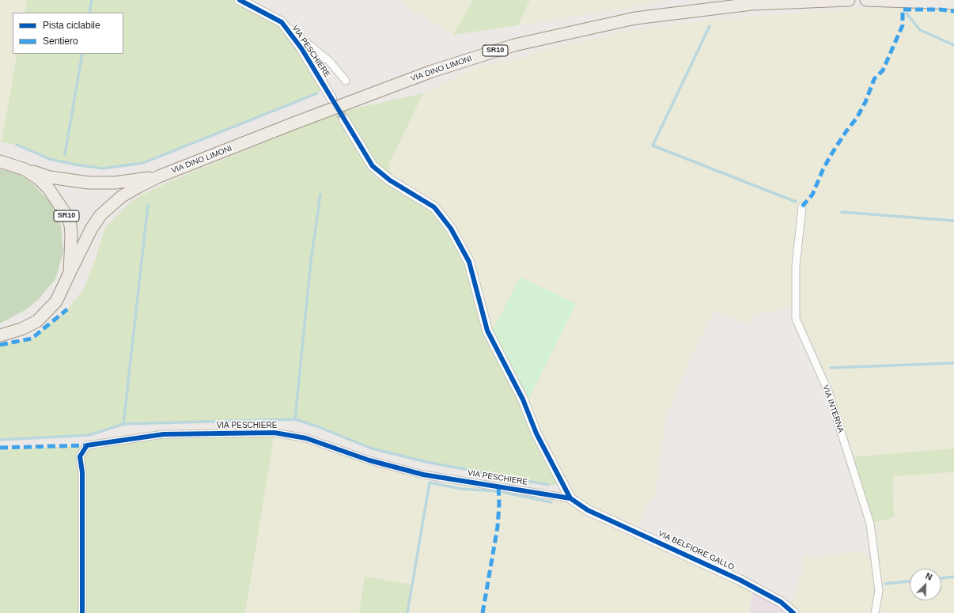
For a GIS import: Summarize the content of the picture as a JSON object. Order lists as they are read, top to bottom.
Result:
{
  "streets": {
    "main road": ["SR10", "VIA DINO LIMONI"],
    "street": ["VIA PESCHIERE", "VIA INTERNA", "VIA BELFIORE GALLO"]
  },
  "crossings": [
    ["SR10", "VIA DINO LIMONI"],
    ["VIA PESCHIERE", "VIA BELFIORE GALLO"]
  ],
  "legend": ["Pista ciclabile", "Sentiero"],
  "north": "top right"
}
